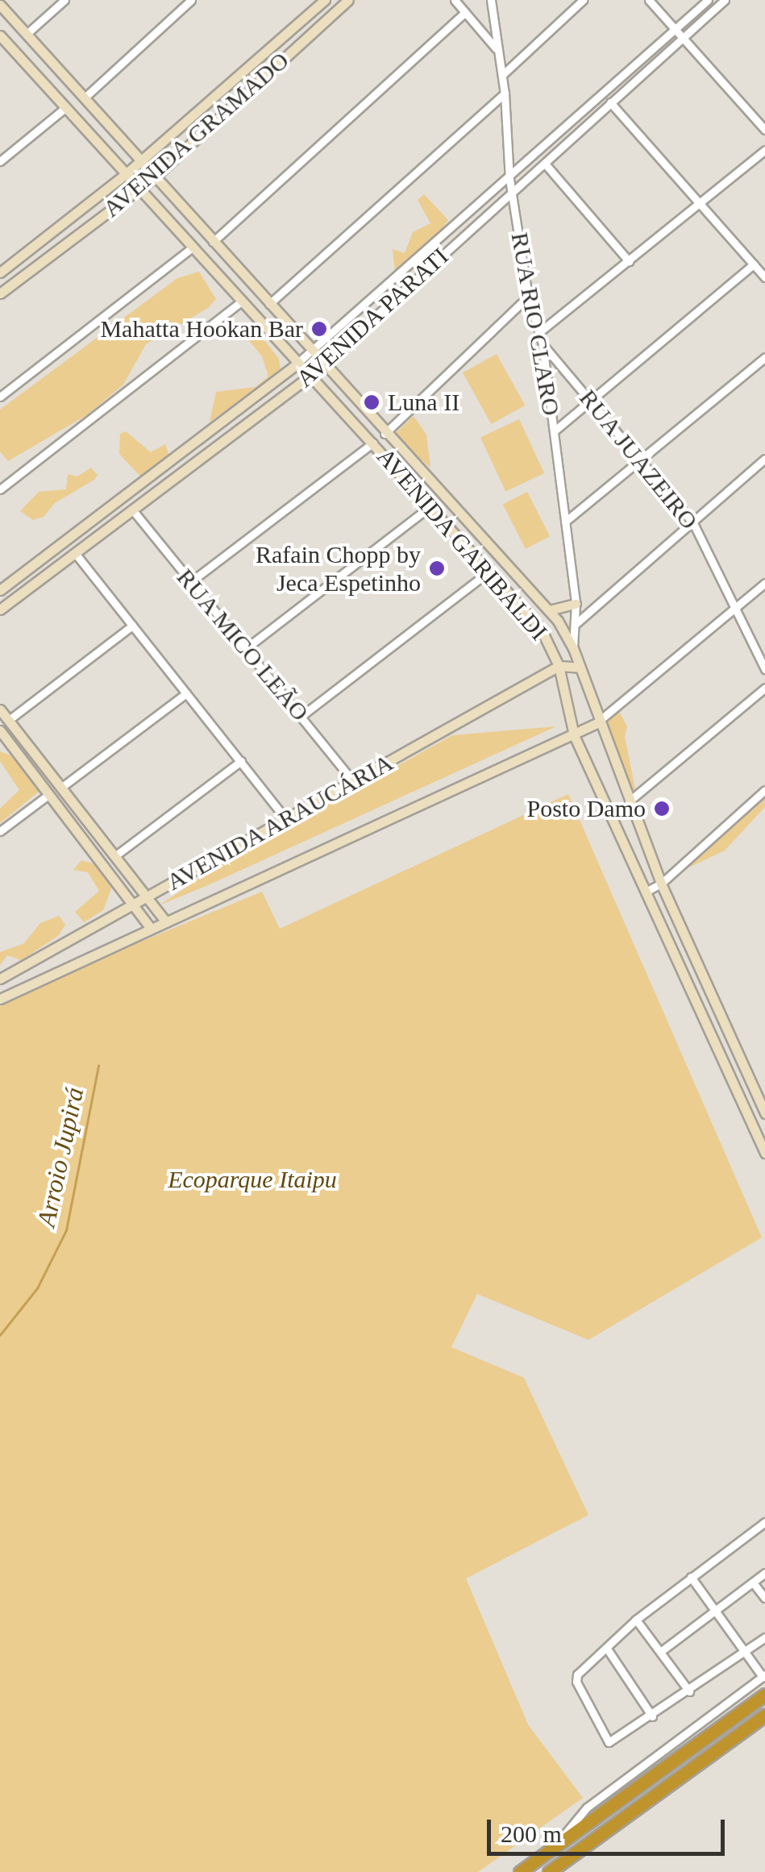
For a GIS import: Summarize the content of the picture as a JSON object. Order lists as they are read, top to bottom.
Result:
{
  "streets": {
    "street": [
      "AVENIDA GRAMADO",
      "AVENIDA PARATI",
      "RUA RIO CLARO",
      "RUA JUAZEIRO",
      "AVENIDA GARIBALDI",
      "RUA MICO LEÃO",
      "AVENIDA ARAUCÁRIA"
    ]
  },
  "crossings": [
    ["AVENIDA GRAMADO", "AVENIDA GARIBALDI"],
    ["AVENIDA PARATI", "RUA RIO CLARO"],
    ["AVENIDA PARATI", "AVENIDA GARIBALDI"],
    ["AVENIDA PARATI", "RUA MICO LEÃO"],
    ["RUA RIO CLARO", "RUA JUAZEIRO"],
    ["RUA RIO CLARO", "AVENIDA GARIBALDI"],
    ["AVENIDA GARIBALDI", "AVENIDA ARAUCÁRIA"],
    ["RUA MICO LEÃO", "AVENIDA ARAUCÁRIA"]
  ],
  "water": ["Arroio Jupirá"],
  "parks": ["Ecoparque Itaipu"],
  "places": [
    "Mahatta Hookan Bar",
    "Luna II",
    "Rafain Chopp by Jeca Espetinho",
    "Posto Damo"
  ],
  "scale_bar": "200 m"
}
